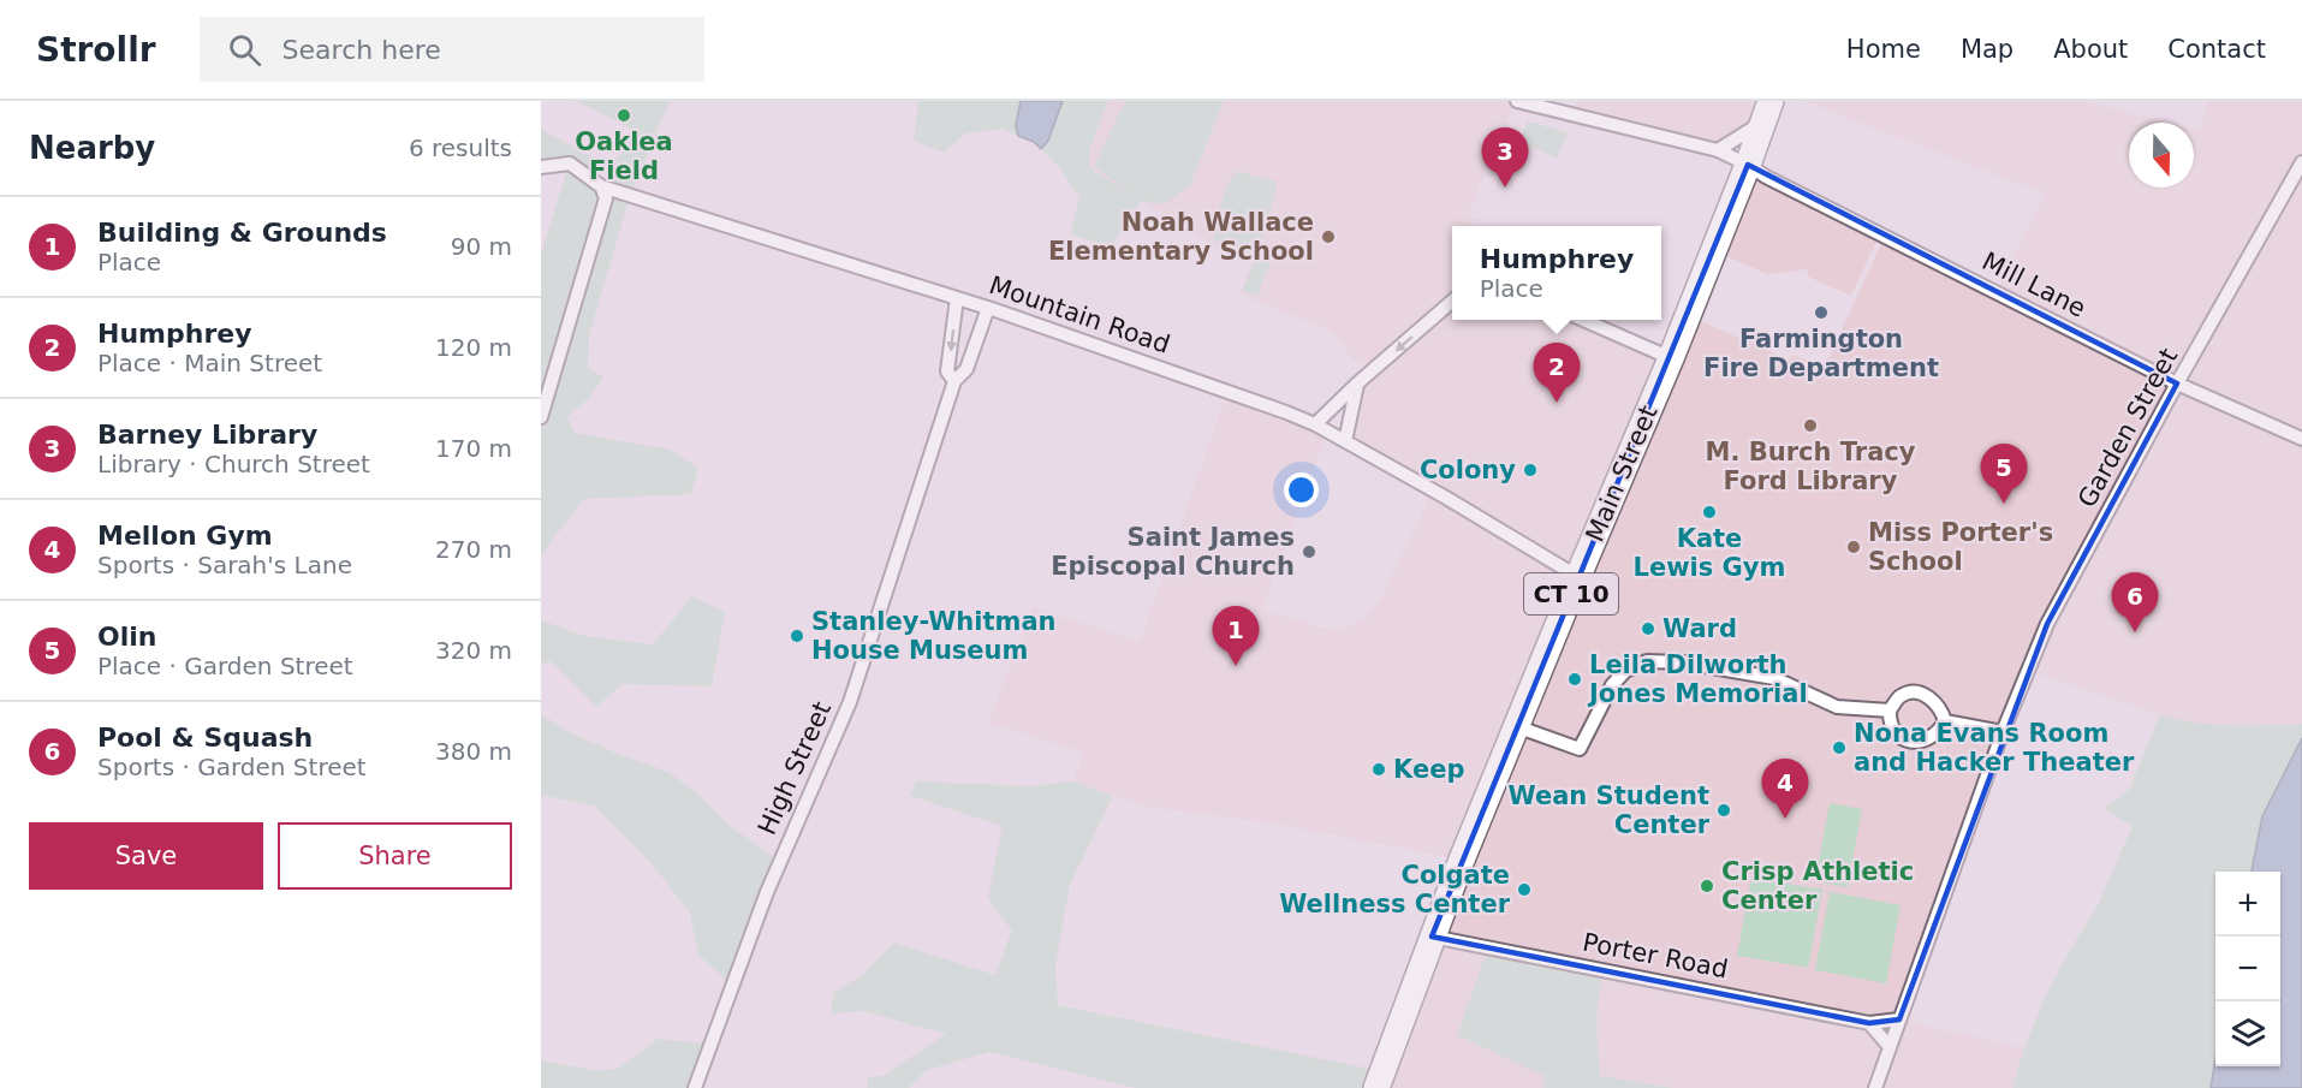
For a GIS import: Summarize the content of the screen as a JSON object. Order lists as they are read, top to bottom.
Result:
{
  "streets": {
    "highway": ["Main Street", "CT 10"],
    "street": [
      "Mill Lane",
      "Mountain Road",
      "Garden Street",
      "High Street",
      "Porter Road"
    ]
  },
  "crossings": [
    ["Mill Lane", "Garden Street"],
    ["Mill Lane", "Main Street"],
    ["Mountain Road", "Main Street"],
    ["Mountain Road", "High Street"],
    ["Garden Street", "Porter Road"],
    ["Main Street", "Porter Road"]
  ],
  "places": [
    "Oaklea Field",
    "Noah Wallace Elementary School",
    "Farmington Fire Department",
    "M. Burch Tracy Ford Library",
    "Colony",
    "Kate Lewis Gym",
    "Miss Porter's School",
    "Saint James Episcopal Church",
    "Ward",
    "Stanley-Whitman House Museum",
    "Leila Dilworth Jones Memorial",
    "Nona Evans Room and Hacker Theater",
    "Keep",
    "Wean Student Center",
    "Crisp Athletic Center",
    "Colgate Wellness Center"
  ],
  "north": "bottom",
  "page": {
    "header": "Strollr",
    "search": "Search here",
    "nav": [
      "Home",
      "Map",
      "About",
      "Contact"
    ],
    "heading": ["Nearby", "6 results"],
    "pins": [
      "3",
      "2",
      "5",
      "6",
      "1",
      "4"
    ],
    "list": [
      {
        "mark": "1",
        "name": "Building & Grounds",
        "note": "Place",
        "value": "90 m"
      },
      {
        "mark": "2",
        "name": "Humphrey",
        "note": "Place · Main Street",
        "value": "120 m"
      },
      {
        "mark": "3",
        "name": "Barney Library",
        "note": "Library · Church Street",
        "value": "170 m"
      },
      {
        "mark": "4",
        "name": "Mellon Gym",
        "note": "Sports · Sarah's Lane",
        "value": "270 m"
      },
      {
        "mark": "5",
        "name": "Olin",
        "note": "Place · Garden Street",
        "value": "320 m"
      },
      {
        "mark": "6",
        "name": "Pool & Squash",
        "note": "Sports · Garden Street",
        "value": "380 m"
      }
    ],
    "popup": ["Humphrey", "Place"],
    "buttons": ["Save", "Share"],
    "map_buttons": ["+", "−"]
  }
}
